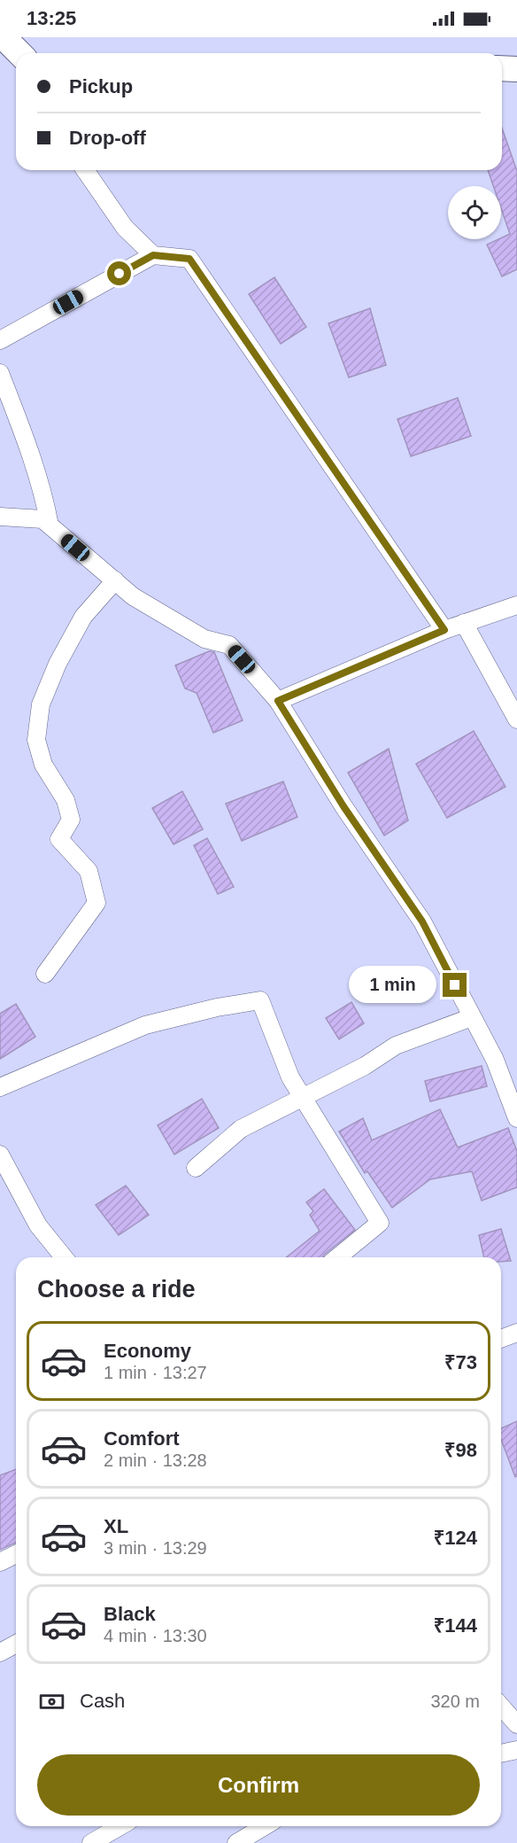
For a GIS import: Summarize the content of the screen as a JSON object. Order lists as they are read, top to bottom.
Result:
{
  "page": {
    "status": "13:25",
    "banner": ["Pickup", "Drop-off"],
    "bubble": "1 min",
    "heading": "Choose a ride",
    "list": [
      {
        "name": "Economy",
        "note": "1 min · 13:27",
        "value": "₹73"
      },
      {
        "name": "Comfort",
        "note": "2 min · 13:28",
        "value": "₹98"
      },
      {
        "name": "XL",
        "note": "3 min · 13:29",
        "value": "₹124"
      },
      {
        "name": "Black",
        "note": "4 min · 13:30",
        "value": "₹144"
      }
    ],
    "pay": ["Cash", "320 m"],
    "buttons": "Confirm"
  }
}
